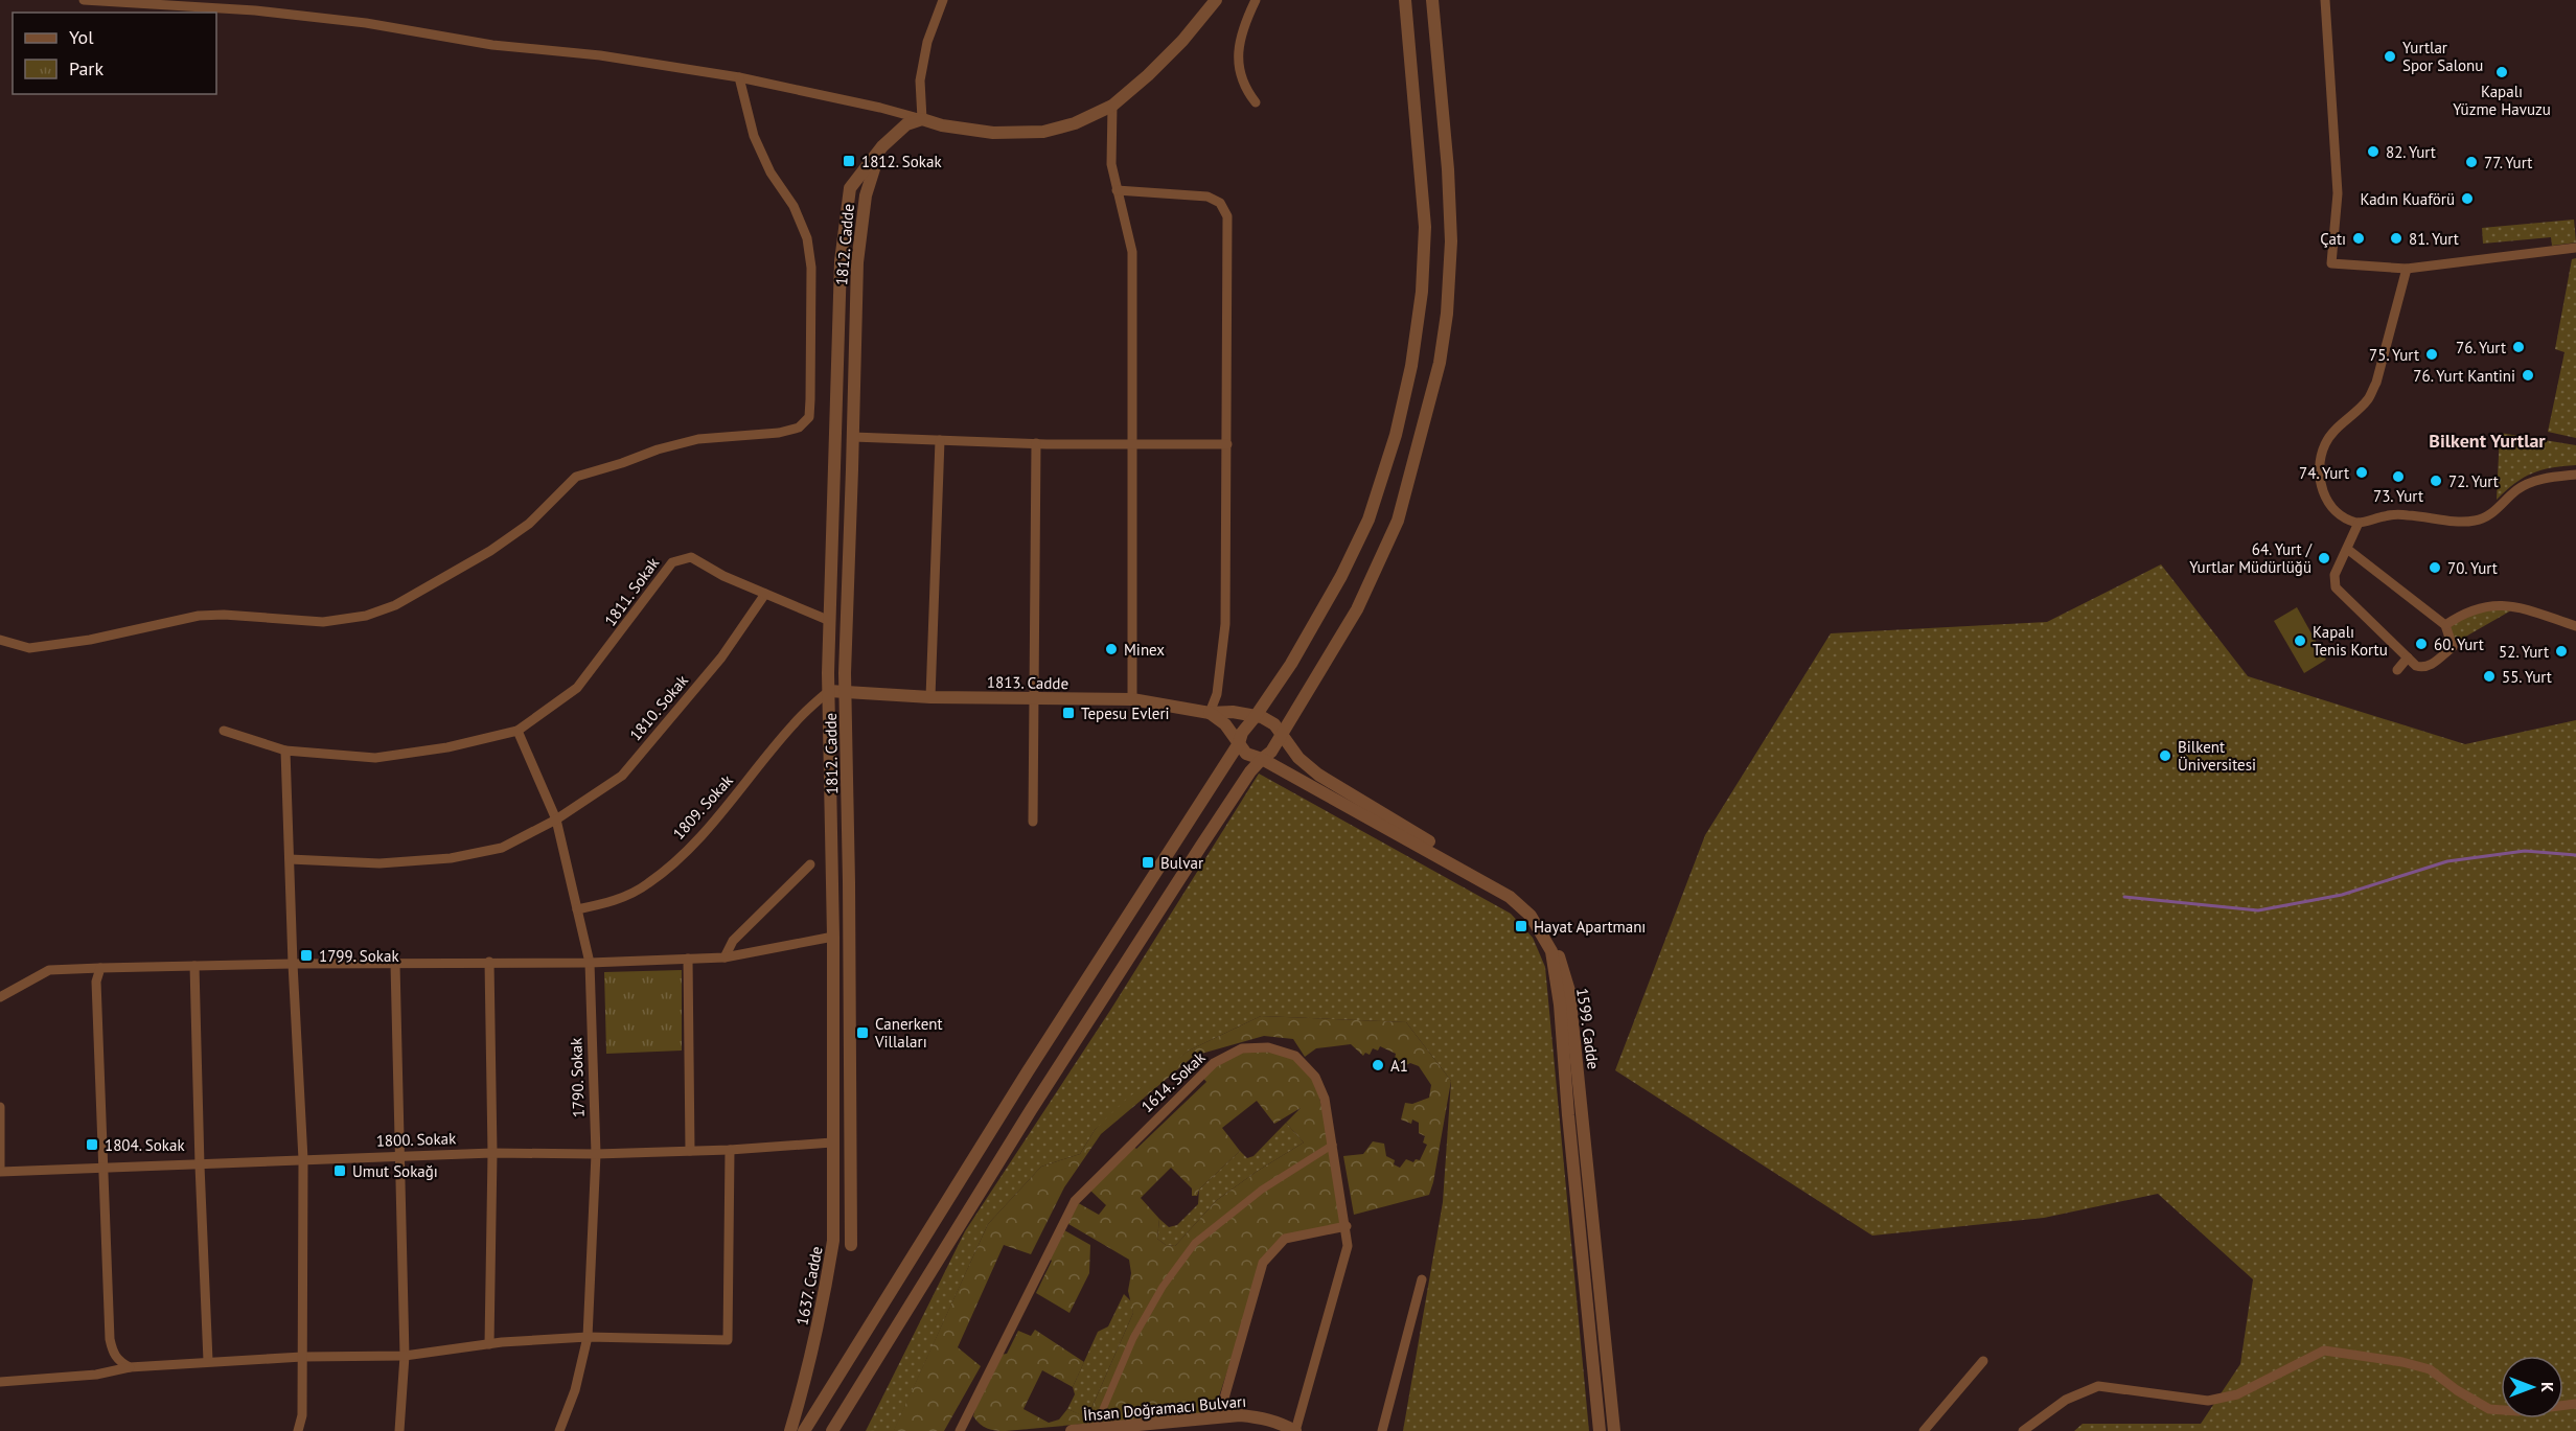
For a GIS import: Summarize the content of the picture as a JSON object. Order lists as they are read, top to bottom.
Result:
{
  "streets": {
    "street": [
      "1812. Cadde",
      "1811. Sokak",
      "1813. Cadde",
      "1810. Sokak",
      "1809. Sokak",
      "1599. Cadde",
      "1790. Sokak",
      "1614. Sokak",
      "1800. Sokak",
      "1637. Cadde",
      "İhsan Doğramacı Bulvarı"
    ]
  },
  "crossings": [
    ["1812. Cadde", "1811. Sokak"],
    ["1812. Cadde", "1813. Cadde"],
    ["1812. Cadde", "1809. Sokak"],
    ["1812. Cadde", "1800. Sokak"],
    ["1812. Cadde", "1637. Cadde"],
    ["1811. Sokak", "1810. Sokak"],
    ["1811. Sokak", "1790. Sokak"],
    ["1813. Cadde", "1809. Sokak"],
    ["1813. Cadde", "1599. Cadde"],
    ["1810. Sokak", "1790. Sokak"],
    ["1809. Sokak", "1790. Sokak"],
    ["1790. Sokak", "1800. Sokak"],
    ["1614. Sokak", "İhsan Doğramacı Bulvarı"],
    ["1800. Sokak", "1637. Cadde"]
  ],
  "districts": ["Bilkent Yurtlar"],
  "places": {
    "other": [
      "Yurtlar Spor Salonu",
      "Kapalı Yüzme Havuzu",
      "82. Yurt",
      "77. Yurt",
      "Kadın Kuaförü",
      "Çatı",
      "81. Yurt",
      "76. Yurt",
      "75. Yurt",
      "76. Yurt Kantini",
      "74. Yurt",
      "73. Yurt",
      "72. Yurt",
      "64. Yurt / Yurtlar Müdürlüğü",
      "70. Yurt",
      "Kapalı Tenis Kortu",
      "60. Yurt",
      "Minex",
      "52. Yurt",
      "55. Yurt",
      "Bilkent Üniversitesi",
      "A1"
    ],
    "transit": [
      "1812. Sokak",
      "Tepesu Evleri",
      "Bulvar",
      "Hayat Apartmanı",
      "1799. Sokak",
      "Canerkent Villaları",
      "1804. Sokak",
      "Umut Sokağı"
    ]
  },
  "legend": ["Yol", "Park"],
  "north": "right"
}
